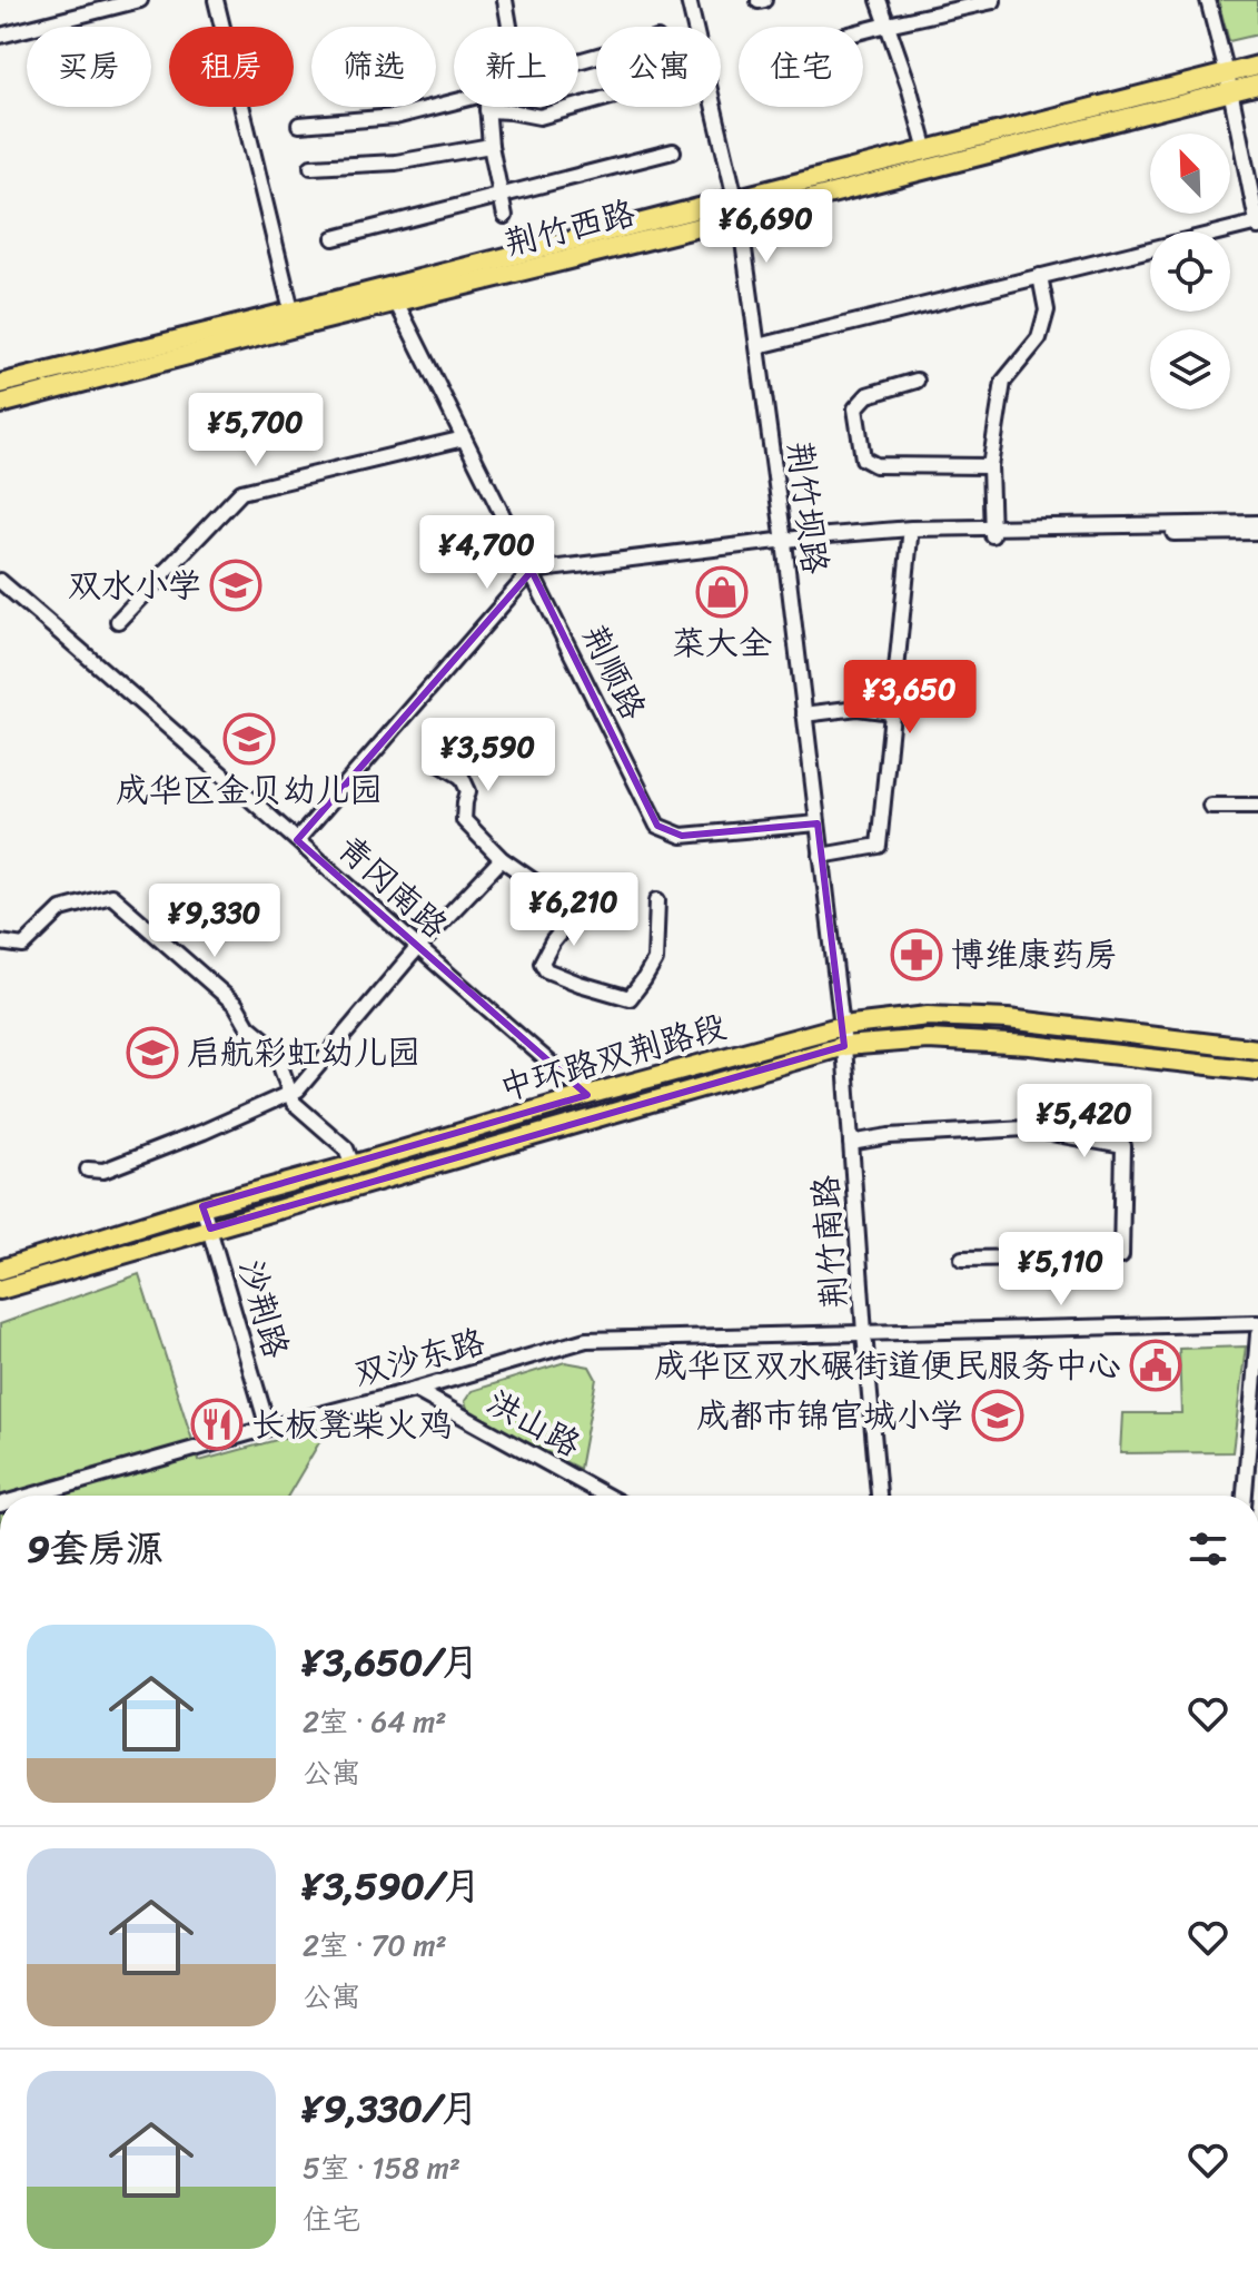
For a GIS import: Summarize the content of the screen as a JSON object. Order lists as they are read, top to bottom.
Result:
{
  "streets": {
    "main road": ["荆竹西路", "中环路双荆路段"],
    "street": [
      "荆竹坝路",
      "荆顺路",
      "青冈南路",
      "荆竹南路",
      "沙荆路",
      "双沙东路",
      "洪山路"
    ]
  },
  "crossings": [
    ["荆竹西路", "荆竹坝路"],
    ["荆竹西路", "荆顺路"],
    ["荆竹坝路", "荆顺路"],
    ["荆竹坝路", "中环路双荆路段"],
    ["荆竹坝路", "荆竹南路"],
    ["青冈南路", "中环路双荆路段"],
    ["中环路双荆路段", "荆竹南路"],
    ["中环路双荆路段", "沙荆路"],
    ["荆竹南路", "双沙东路"],
    ["沙荆路", "双沙东路"],
    ["双沙东路", "洪山路"]
  ],
  "places": {
    "school or university": [
      "双水小学",
      "成华区金贝幼儿园",
      "启航彩虹幼儿园",
      "成都市锦官城小学"
    ],
    "shop": ["菜大全"],
    "pharmacy": ["博维康药房"],
    "public building": ["成华区双水碾街道便民服务中心"],
    "restaurant": ["长板凳柴火鸡"]
  },
  "north": "top left",
  "page": {
    "chip": [
      "买房",
      "租房",
      "筛选",
      "新上",
      "公寓",
      "住宅"
    ],
    "price": [
      "¥6,690",
      "¥5,700",
      "¥4,700",
      "¥3,650",
      "¥3,590",
      "¥6,210",
      "¥9,330",
      "¥5,420",
      "¥5,110"
    ],
    "heading": "9套房源",
    "list": [
      {
        "name": "¥3,650/月",
        "note": "2室 · 64 m² · 公寓"
      },
      {
        "name": "¥3,590/月",
        "note": "2室 · 70 m² · 公寓"
      },
      {
        "name": "¥9,330/月",
        "note": "5室 · 158 m² · 住宅"
      }
    ]
  }
}
